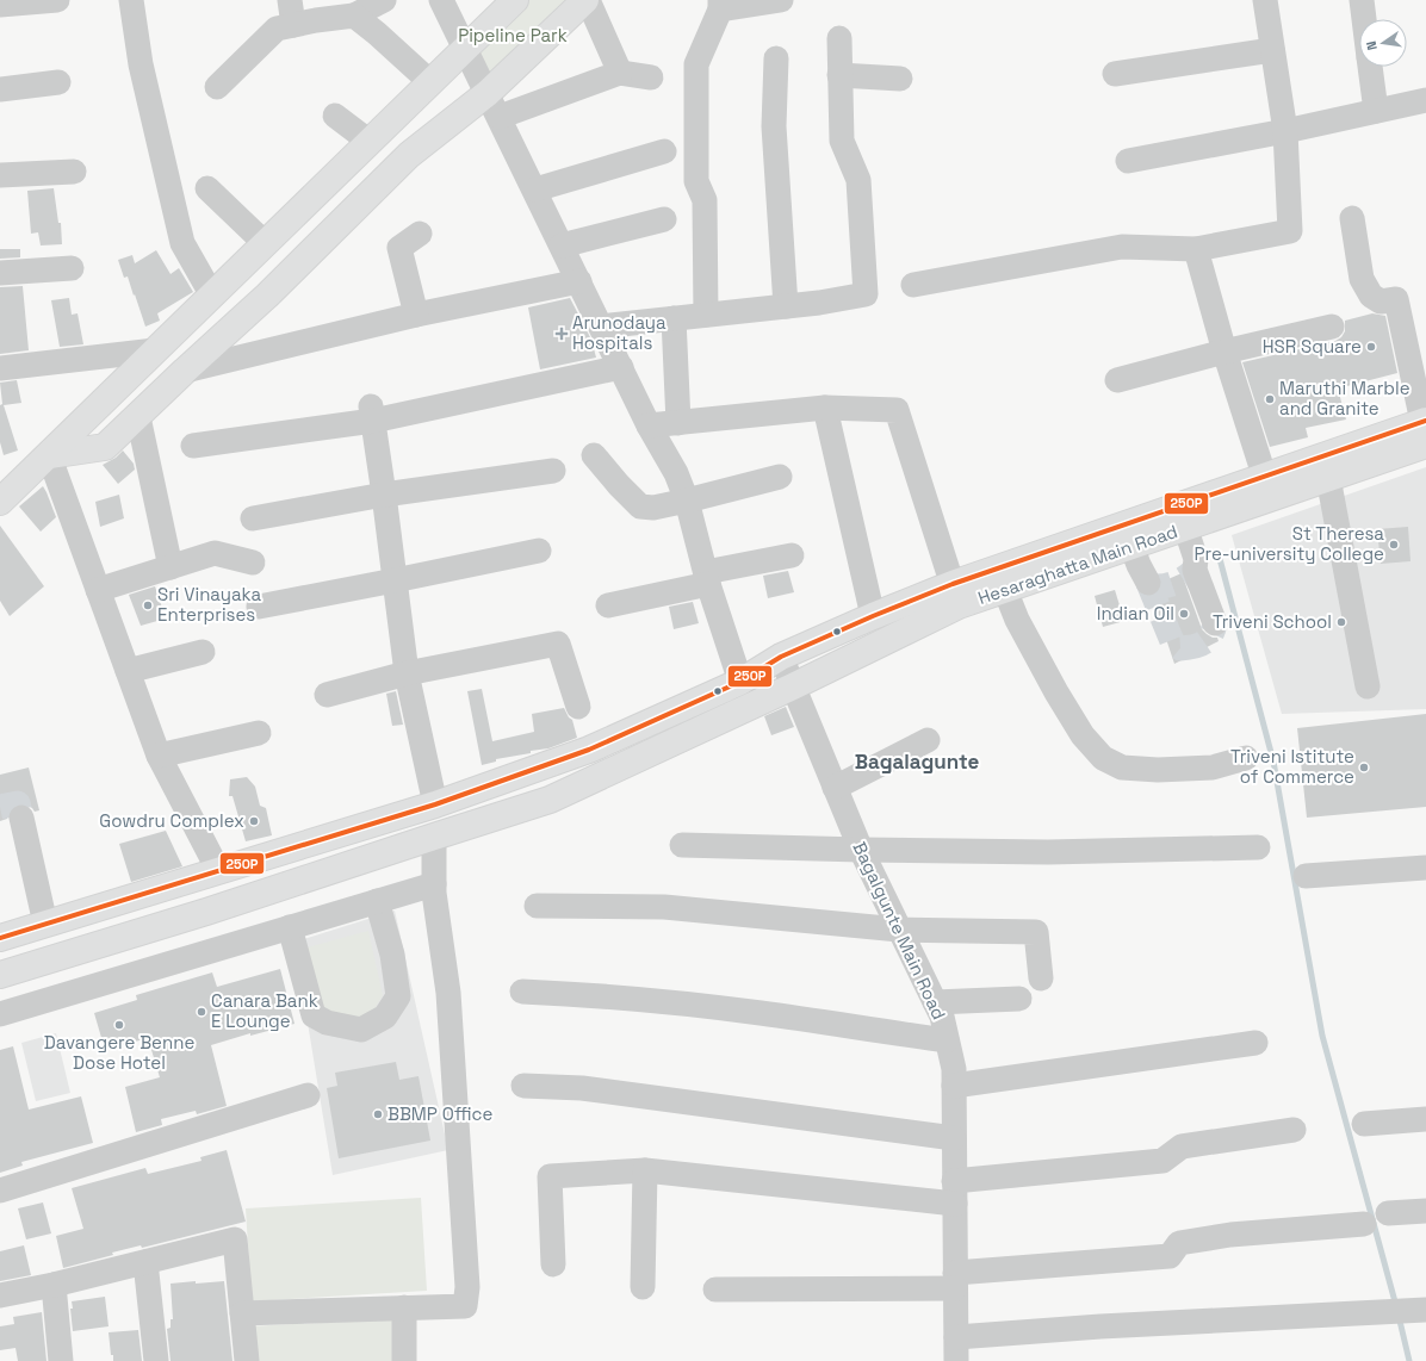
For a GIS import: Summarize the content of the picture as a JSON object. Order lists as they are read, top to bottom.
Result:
{
  "streets": {
    "main road": ["Hesaraghatta Main Road"],
    "street": ["Bagalgunte Main Road"]
  },
  "crossings": [
    ["Hesaraghatta Main Road", "Bagalgunte Main Road"]
  ],
  "districts": ["Bagalagunte"],
  "parks": ["Pipeline Park"],
  "places": {
    "health": ["Arunodaya Hospitals"],
    "other": [
      "HSR Square",
      "Maruthi Marble and Granite",
      "St Theresa Pre-university College",
      "Sri Vinayaka Enterprises",
      "Indian Oil",
      "Triveni School",
      "Triveni Istitute of Commerce",
      "Gowdru Complex",
      "Canara Bank E Lounge",
      "Davangere Benne Dose Hotel",
      "BBMP Office"
    ]
  },
  "lines": ["transit line 250P"],
  "north": "left"
}
